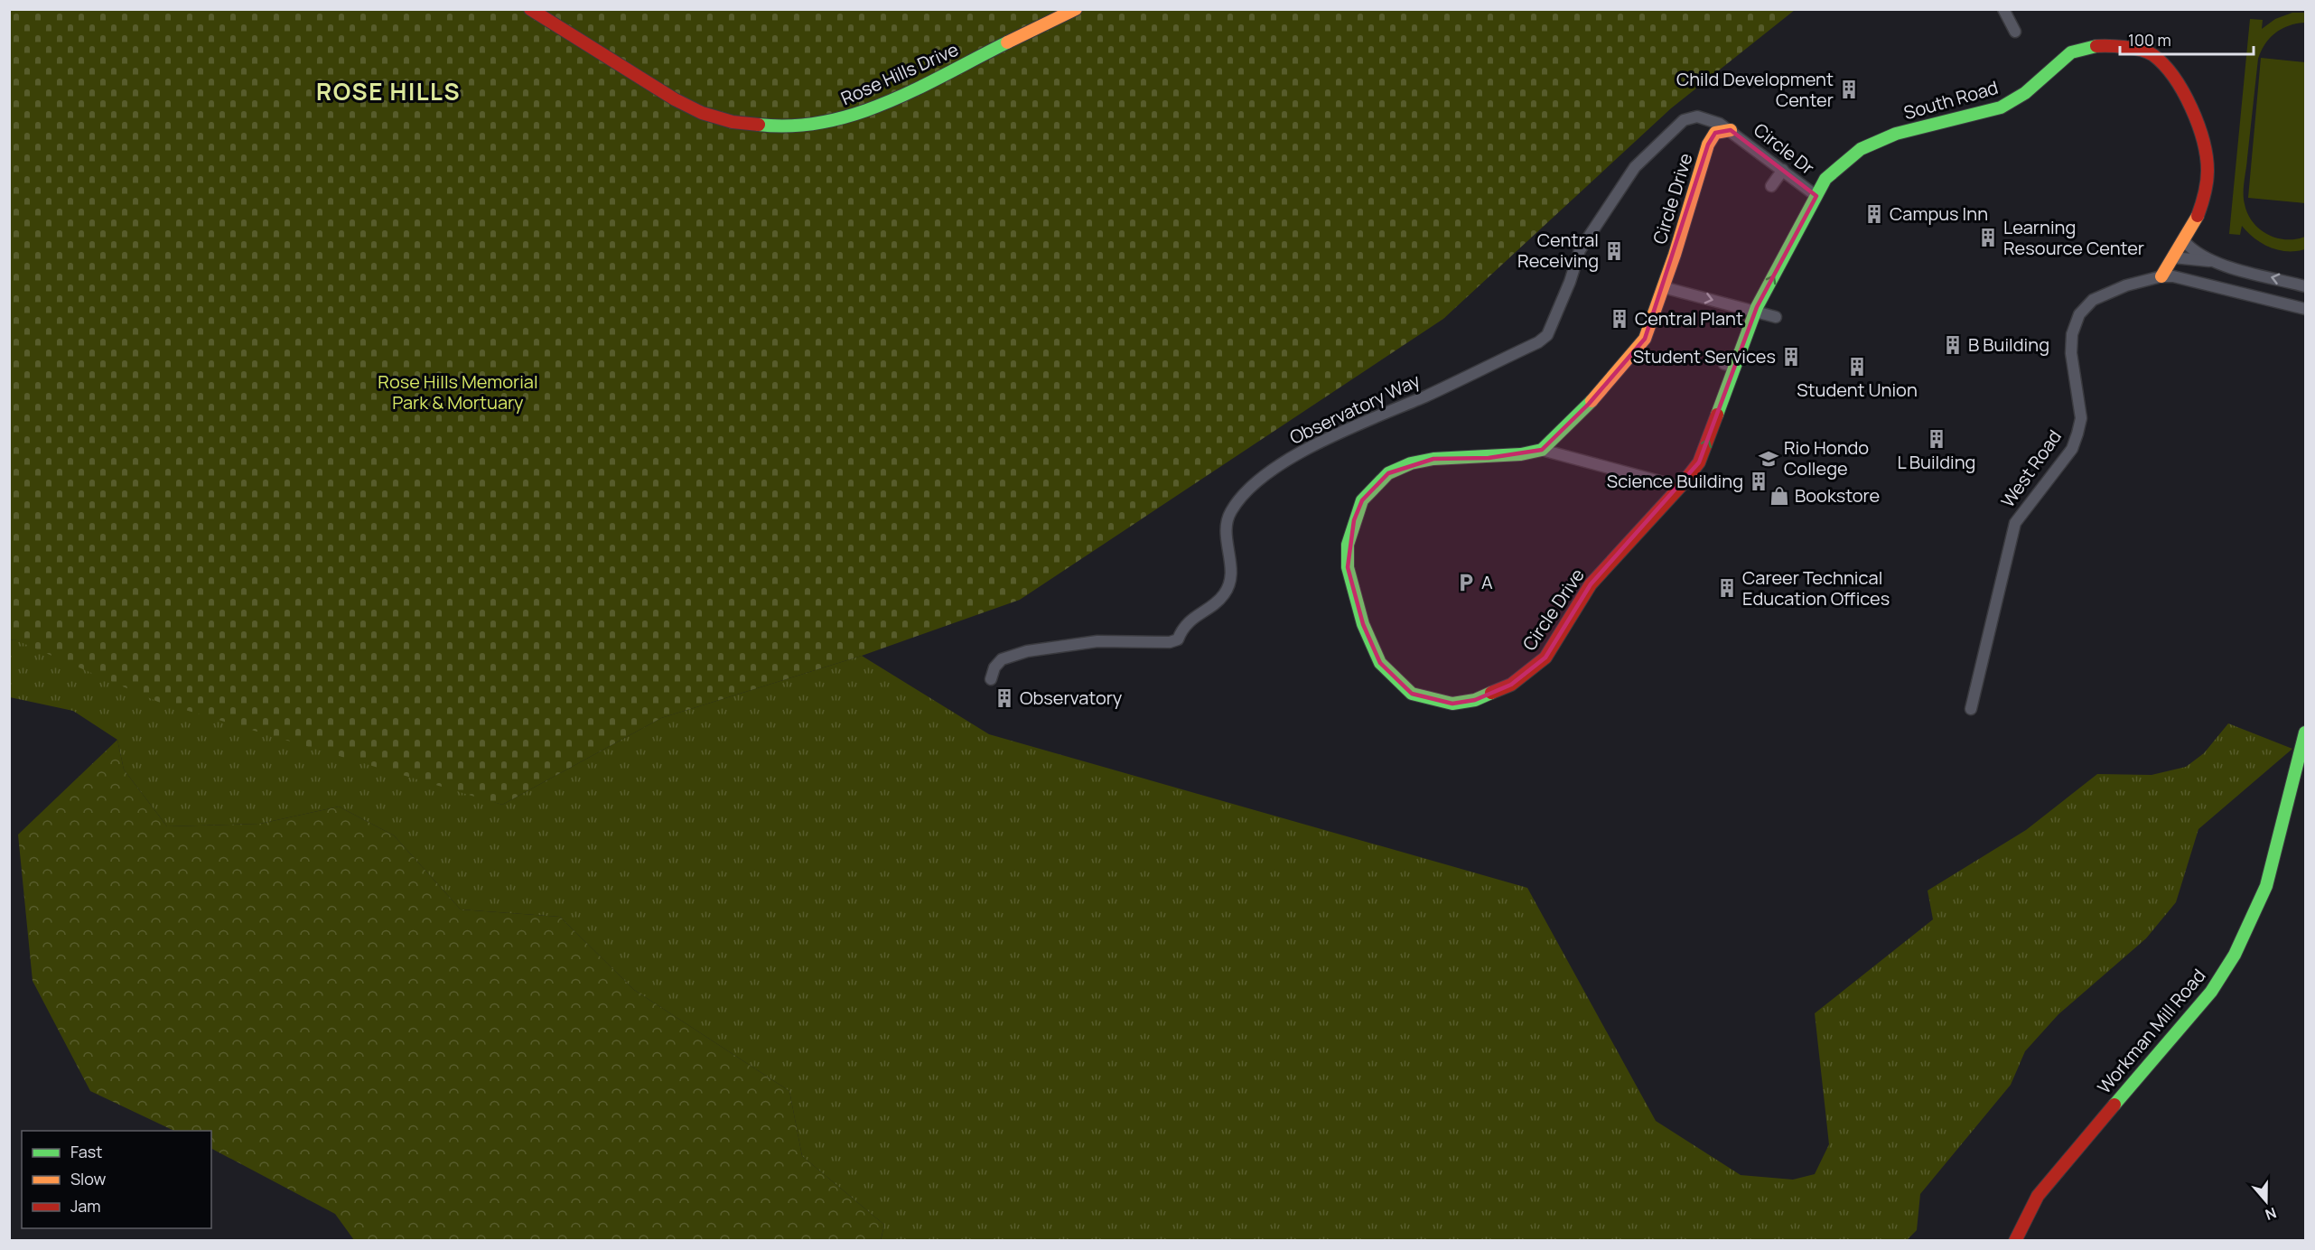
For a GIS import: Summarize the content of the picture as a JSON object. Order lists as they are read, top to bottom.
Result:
{
  "streets": {
    "street": [
      "Rose Hills Drive",
      "South Road",
      "Circle Dr",
      "Circle Drive",
      "Observatory Way",
      "West Road",
      "Workman Mill Road"
    ]
  },
  "crossings": [
    ["South Road", "Circle Dr"],
    ["South Road", "Circle Drive"],
    ["Circle Dr", "Circle Drive"],
    ["Circle Dr", "Observatory Way"],
    ["Circle Drive", "Observatory Way"]
  ],
  "districts": ["ROSE HILLS"],
  "parks": ["Rose Hills Memorial Park & Mortuary"],
  "places": {
    "building": [
      "Child Development Center",
      "Campus Inn",
      "Learning Resource Center",
      "Central Receiving",
      "Central Plant",
      "B Building",
      "Student Services",
      "Student Union",
      "L Building",
      "Science Building",
      "Career Technical Education Offices",
      "Observatory"
    ],
    "school or university": ["Rio Hondo College"],
    "shop": ["Bookstore"],
    "parking": ["A"]
  },
  "legend": ["Fast", "Slow", "Jam"],
  "scale_bar": "100 m",
  "north": "bottom"
}
